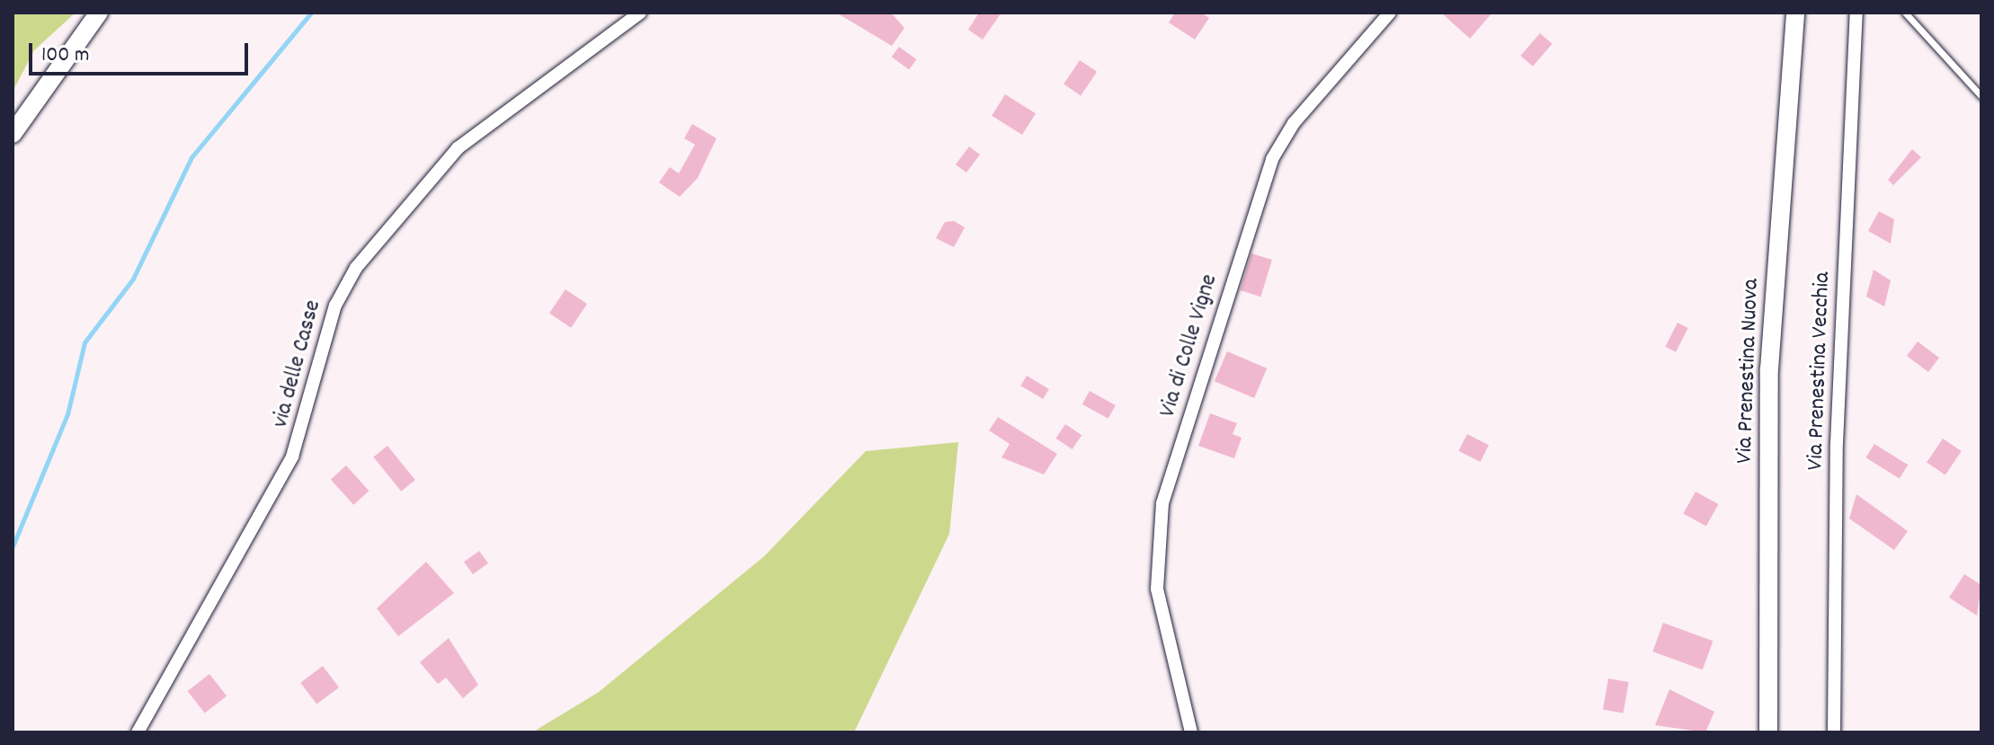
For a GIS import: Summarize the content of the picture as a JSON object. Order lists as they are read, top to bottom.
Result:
{
  "streets": {
    "main road": ["Via Prenestina Nuova"],
    "street": ["Via di Colle Vigne", "via delle Casse", "Via Prenestina Vecchia"]
  },
  "scale_bar": "100 m"
}
